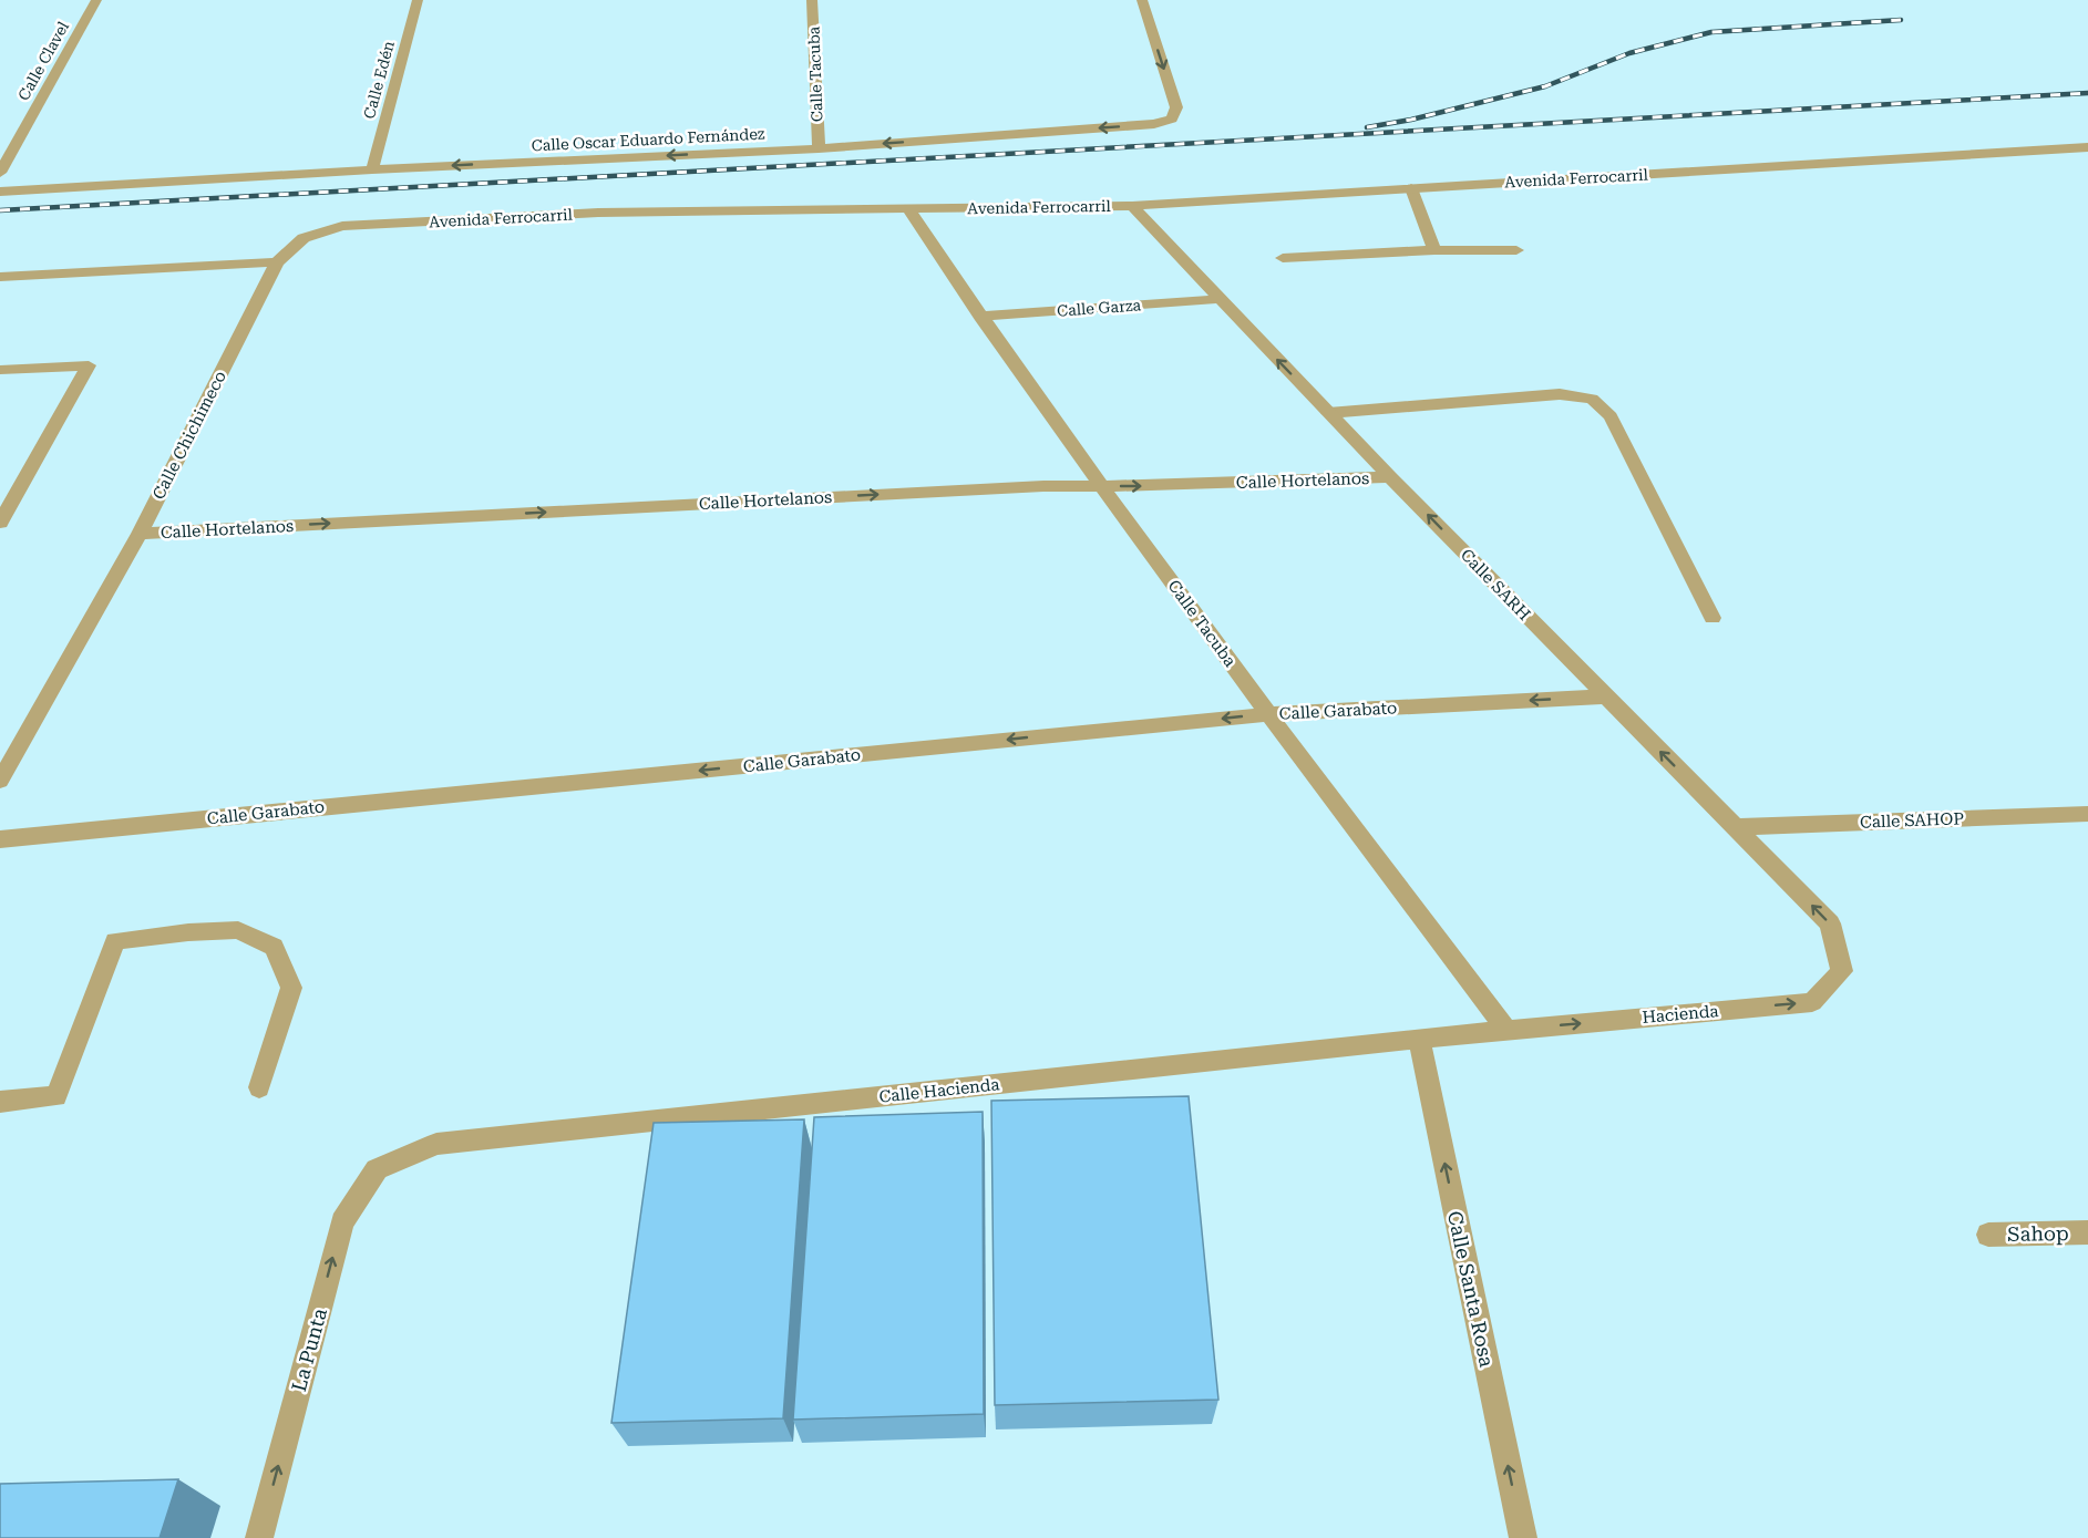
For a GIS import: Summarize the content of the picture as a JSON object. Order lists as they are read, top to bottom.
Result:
{
  "streets": {
    "street": [
      "Calle Clavel",
      "Calle Tacuba",
      "Calle Edén",
      "Calle Oscar Eduardo Fernández",
      "Avenida Ferrocarril",
      "Calle Garza",
      "Calle Chichimeco",
      "Calle Hortelanos",
      "Calle SARH",
      "Calle Garabato",
      "Calle SAHOP",
      "Hacienda",
      "Calle Hacienda",
      "Sahop",
      "Calle Santa Rosa",
      "La Punta"
    ]
  },
  "crossings": [
    ["Calle Tacuba", "Calle Oscar Eduardo Fernández"],
    ["Calle Tacuba", "Avenida Ferrocarril"],
    ["Calle Tacuba", "Calle Garza"],
    ["Calle Tacuba", "Calle Hortelanos"],
    ["Calle Tacuba", "Calle Garabato"],
    ["Calle Tacuba", "Hacienda"],
    ["Calle Tacuba", "Calle Hacienda"],
    ["Calle Edén", "Calle Oscar Eduardo Fernández"],
    ["Avenida Ferrocarril", "Calle Chichimeco"],
    ["Avenida Ferrocarril", "Calle SARH"],
    ["Calle Garza", "Calle SARH"],
    ["Calle Chichimeco", "Calle Hortelanos"],
    ["Calle Hortelanos", "Calle SARH"],
    ["Calle SARH", "Calle Garabato"],
    ["Calle SARH", "Calle SAHOP"],
    ["Calle SARH", "Hacienda"],
    ["Hacienda", "Calle Hacienda"],
    ["Calle Hacienda", "Calle Santa Rosa"],
    ["Calle Hacienda", "La Punta"]
  ],
  "one_way": [
    "Calle Oscar Eduardo Fernández",
    "Calle Hortelanos",
    "Calle SARH",
    "Calle Garabato",
    "Hacienda",
    "Calle Santa Rosa",
    "La Punta"
  ]
}
